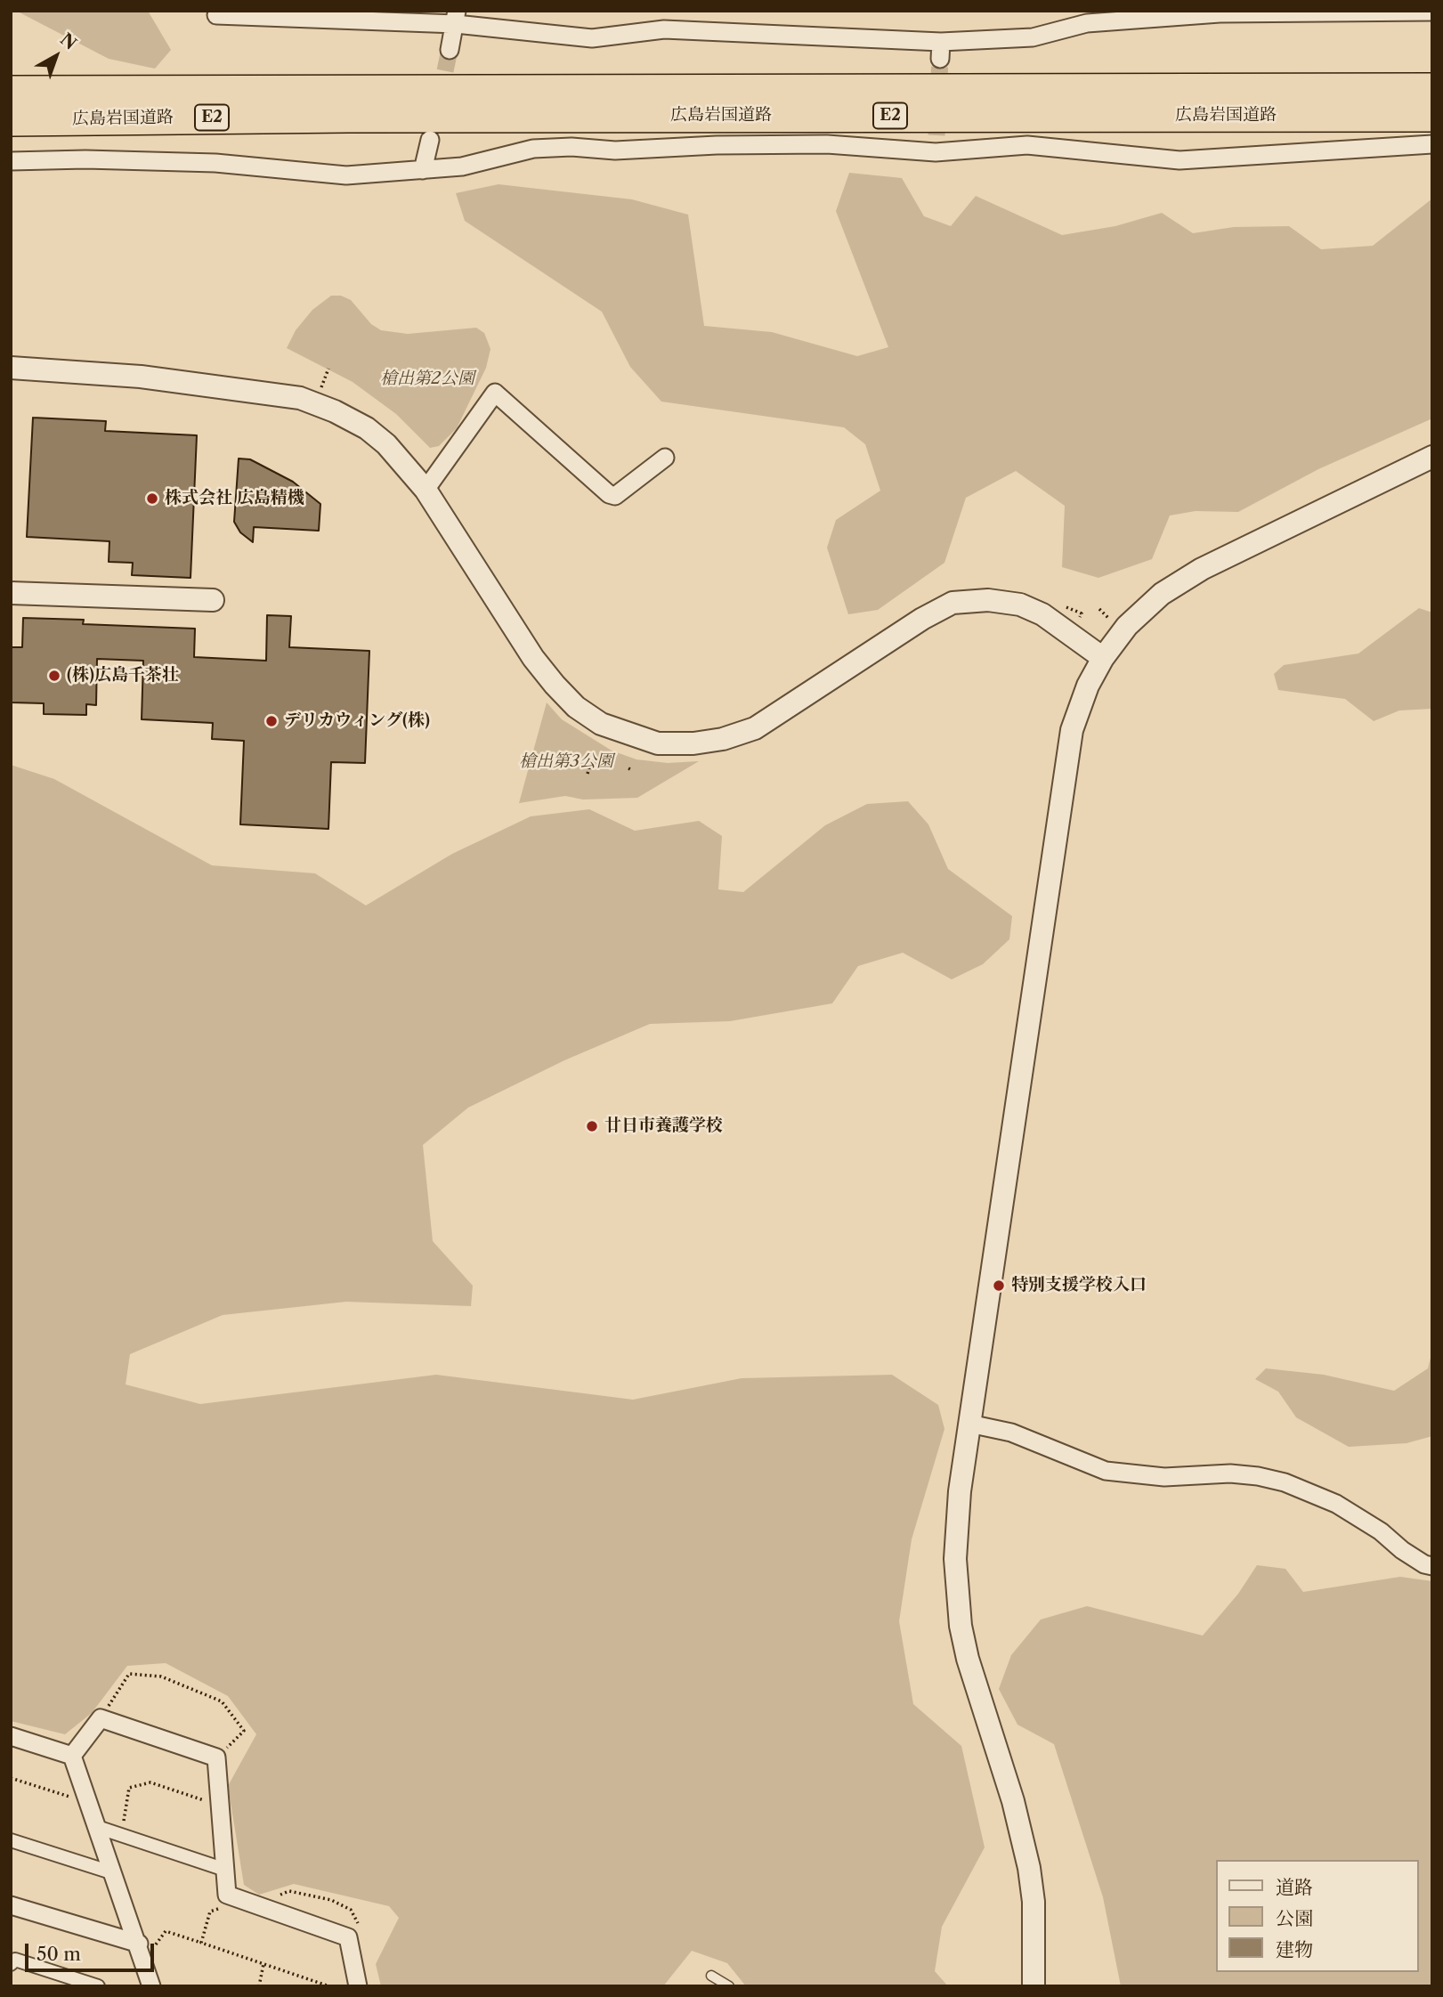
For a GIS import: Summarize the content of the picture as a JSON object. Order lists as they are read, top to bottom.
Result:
{
  "streets": {
    "highway": ["広島岩国道路", "E2"]
  },
  "parks": ["槍出第2公園", "槍出第3公園"],
  "places": [
    "株式会社 広島精機",
    "(株)広島千茶壮",
    "デリカウィング(株)",
    "廿日市養護学校",
    "特別支援学校入口"
  ],
  "legend": ["道路", "公園", "建物"],
  "scale_bar": "50 m",
  "north": "top right"
}
